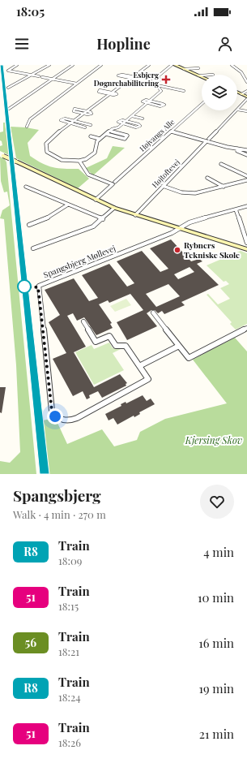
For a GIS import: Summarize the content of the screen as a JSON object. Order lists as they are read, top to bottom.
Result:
{
  "streets": {
    "street": ["Højvangs Alle", "Højtoftevej", "Spangsbjerg Møllevej"]
  },
  "parks": ["Kjersing Skov"],
  "places": {
    "health": ["Esbjerg Døgnrehabilitering"],
    "other": ["Rybners Tekniske Skole"]
  },
  "page": {
    "status": "18:05",
    "header": "Hopline",
    "heading": ["Spangsbjerg", "Walk · 4 min · 270 m"],
    "list": [
      {
        "mark": "R8",
        "name": "Train",
        "note": "18:09",
        "value": "4 min"
      },
      {
        "mark": "51",
        "name": "Train",
        "note": "18:15",
        "value": "10 min"
      },
      {
        "mark": "56",
        "name": "Train",
        "note": "18:21",
        "value": "16 min"
      },
      {
        "mark": "R8",
        "name": "Train",
        "note": "18:24",
        "value": "19 min"
      },
      {
        "mark": "51",
        "name": "Train",
        "note": "18:26",
        "value": "21 min"
      }
    ]
  }
}
